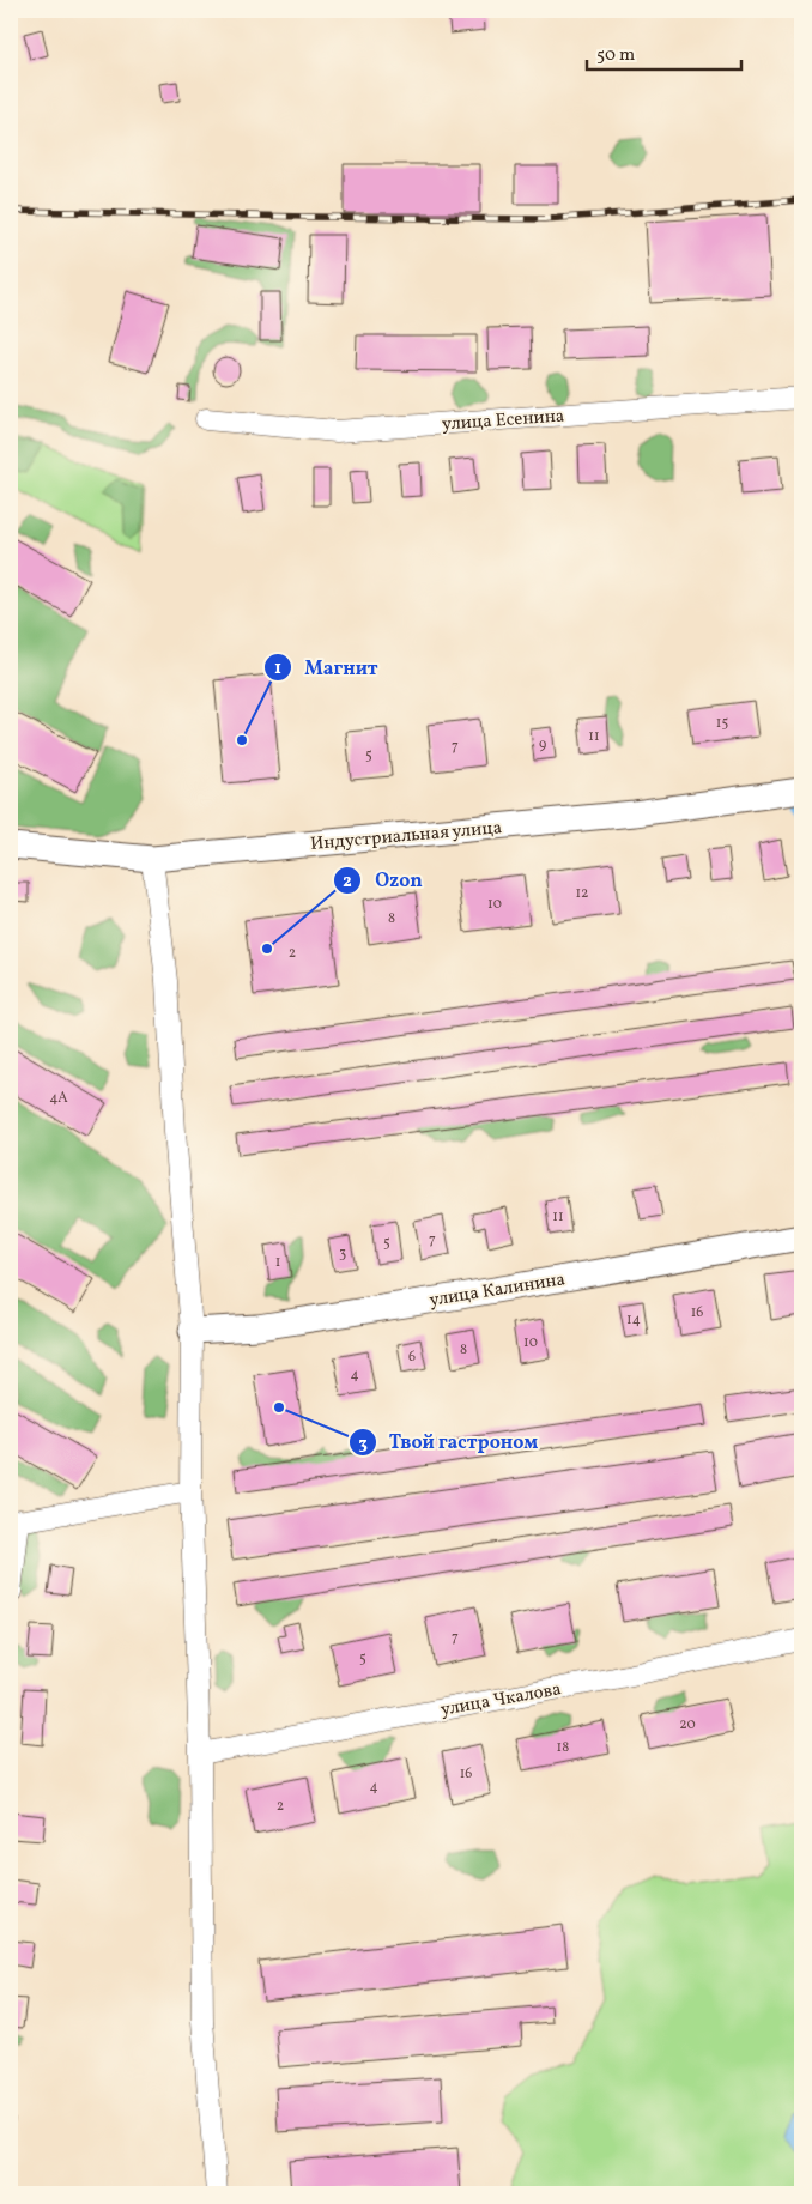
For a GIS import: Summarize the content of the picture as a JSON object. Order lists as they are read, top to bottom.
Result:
{
  "streets": {
    "street": [
      "улица Есенина",
      "Индустриальная улица",
      "улица Калинина",
      "улица Чкалова"
    ]
  },
  "places": ["Магнит", "Ozon", "Твой гастроном"],
  "house_numbers": [
    "15",
    "11",
    "9",
    "7",
    "5",
    "12",
    "10",
    "8",
    "2",
    "4А",
    "11",
    "7",
    "5",
    "3",
    "1",
    "16",
    "14",
    "10",
    "8",
    "6",
    "4",
    "7",
    "5",
    "20",
    "18",
    "16",
    "4",
    "2"
  ],
  "scale_bar": "50 m"
}
